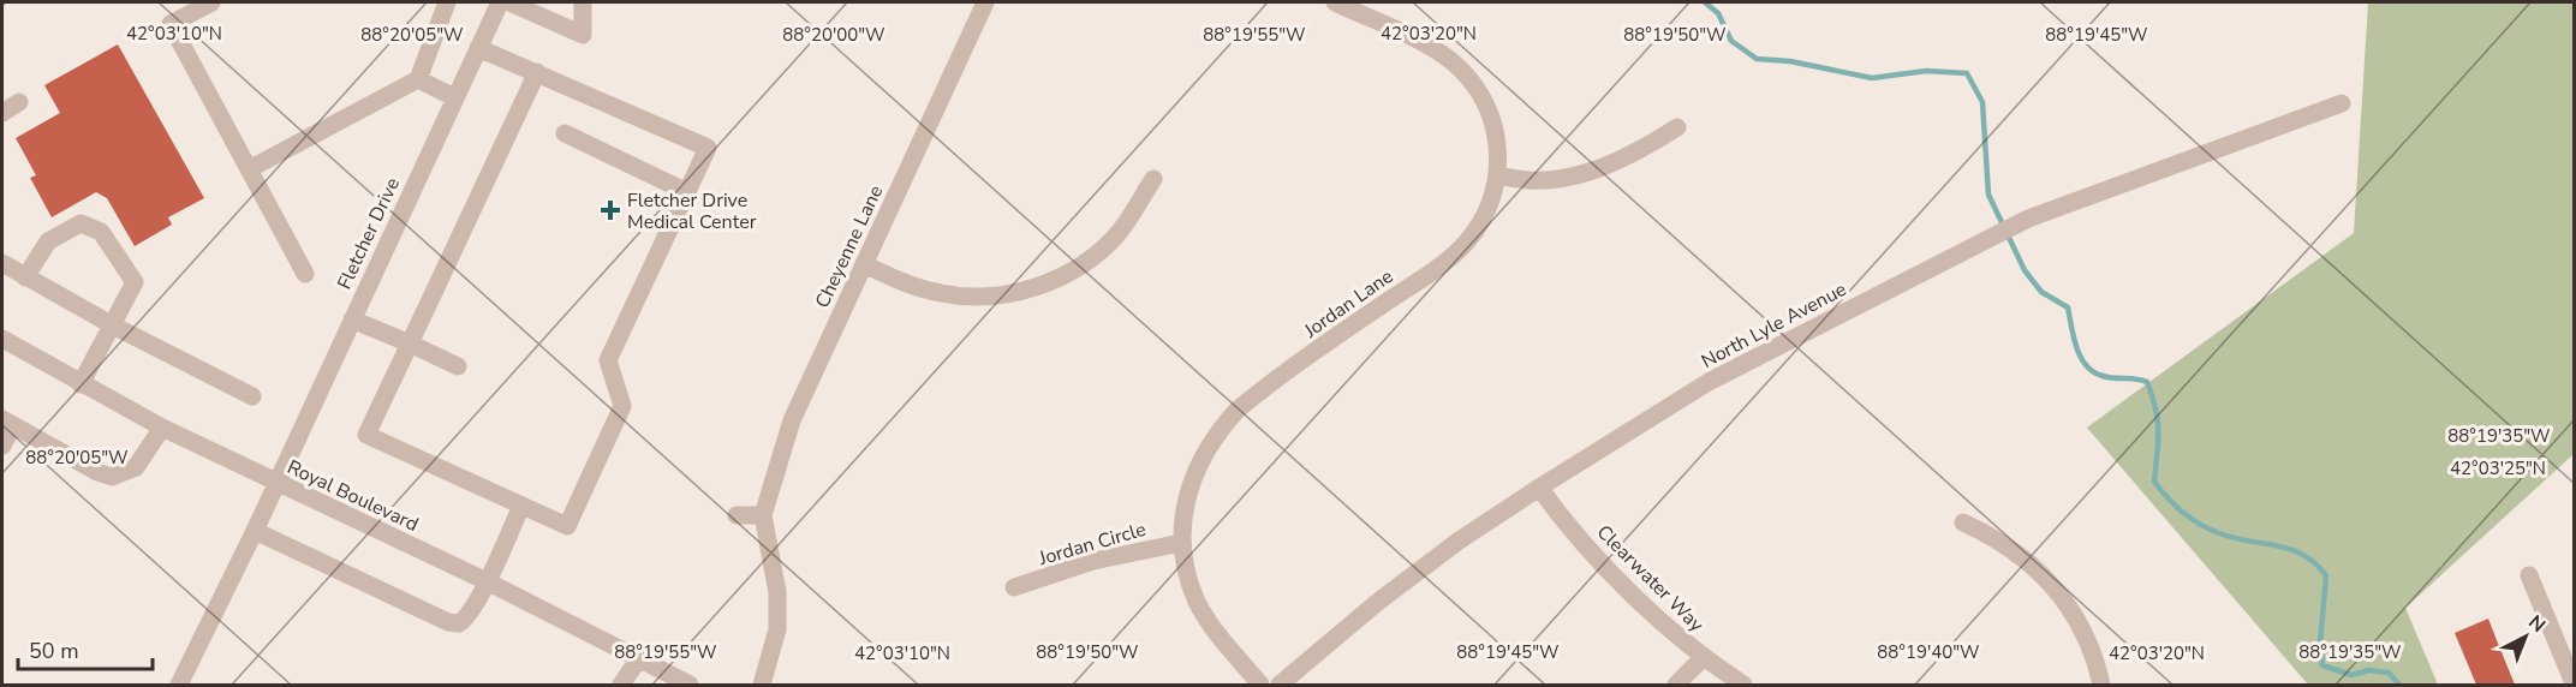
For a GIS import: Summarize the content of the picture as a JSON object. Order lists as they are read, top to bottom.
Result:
{
  "streets": {
    "street": [
      "Fletcher Drive",
      "Cheyenne Lane",
      "Jordan Lane",
      "North Lyle Avenue",
      "Royal Boulevard",
      "Jordan Circle",
      "Clearwater Way"
    ]
  },
  "crossings": [
    ["Fletcher Drive", "Royal Boulevard"],
    ["Jordan Lane", "Jordan Circle"],
    ["North Lyle Avenue", "Clearwater Way"]
  ],
  "places": {
    "health": ["Fletcher Drive Medical Center"]
  },
  "scale_bar": "50 m",
  "north": "top right",
  "coordinates": [
    "42°03'10\"N",
    "42°03'20\"N",
    "88°20'05\"W",
    "88°20'00\"W",
    "88°19'55\"W",
    "88°19'50\"W",
    "88°19'45\"W",
    "88°19'35\"W",
    "42°03'25\"N",
    "88°19'40\"W"
  ]
}
